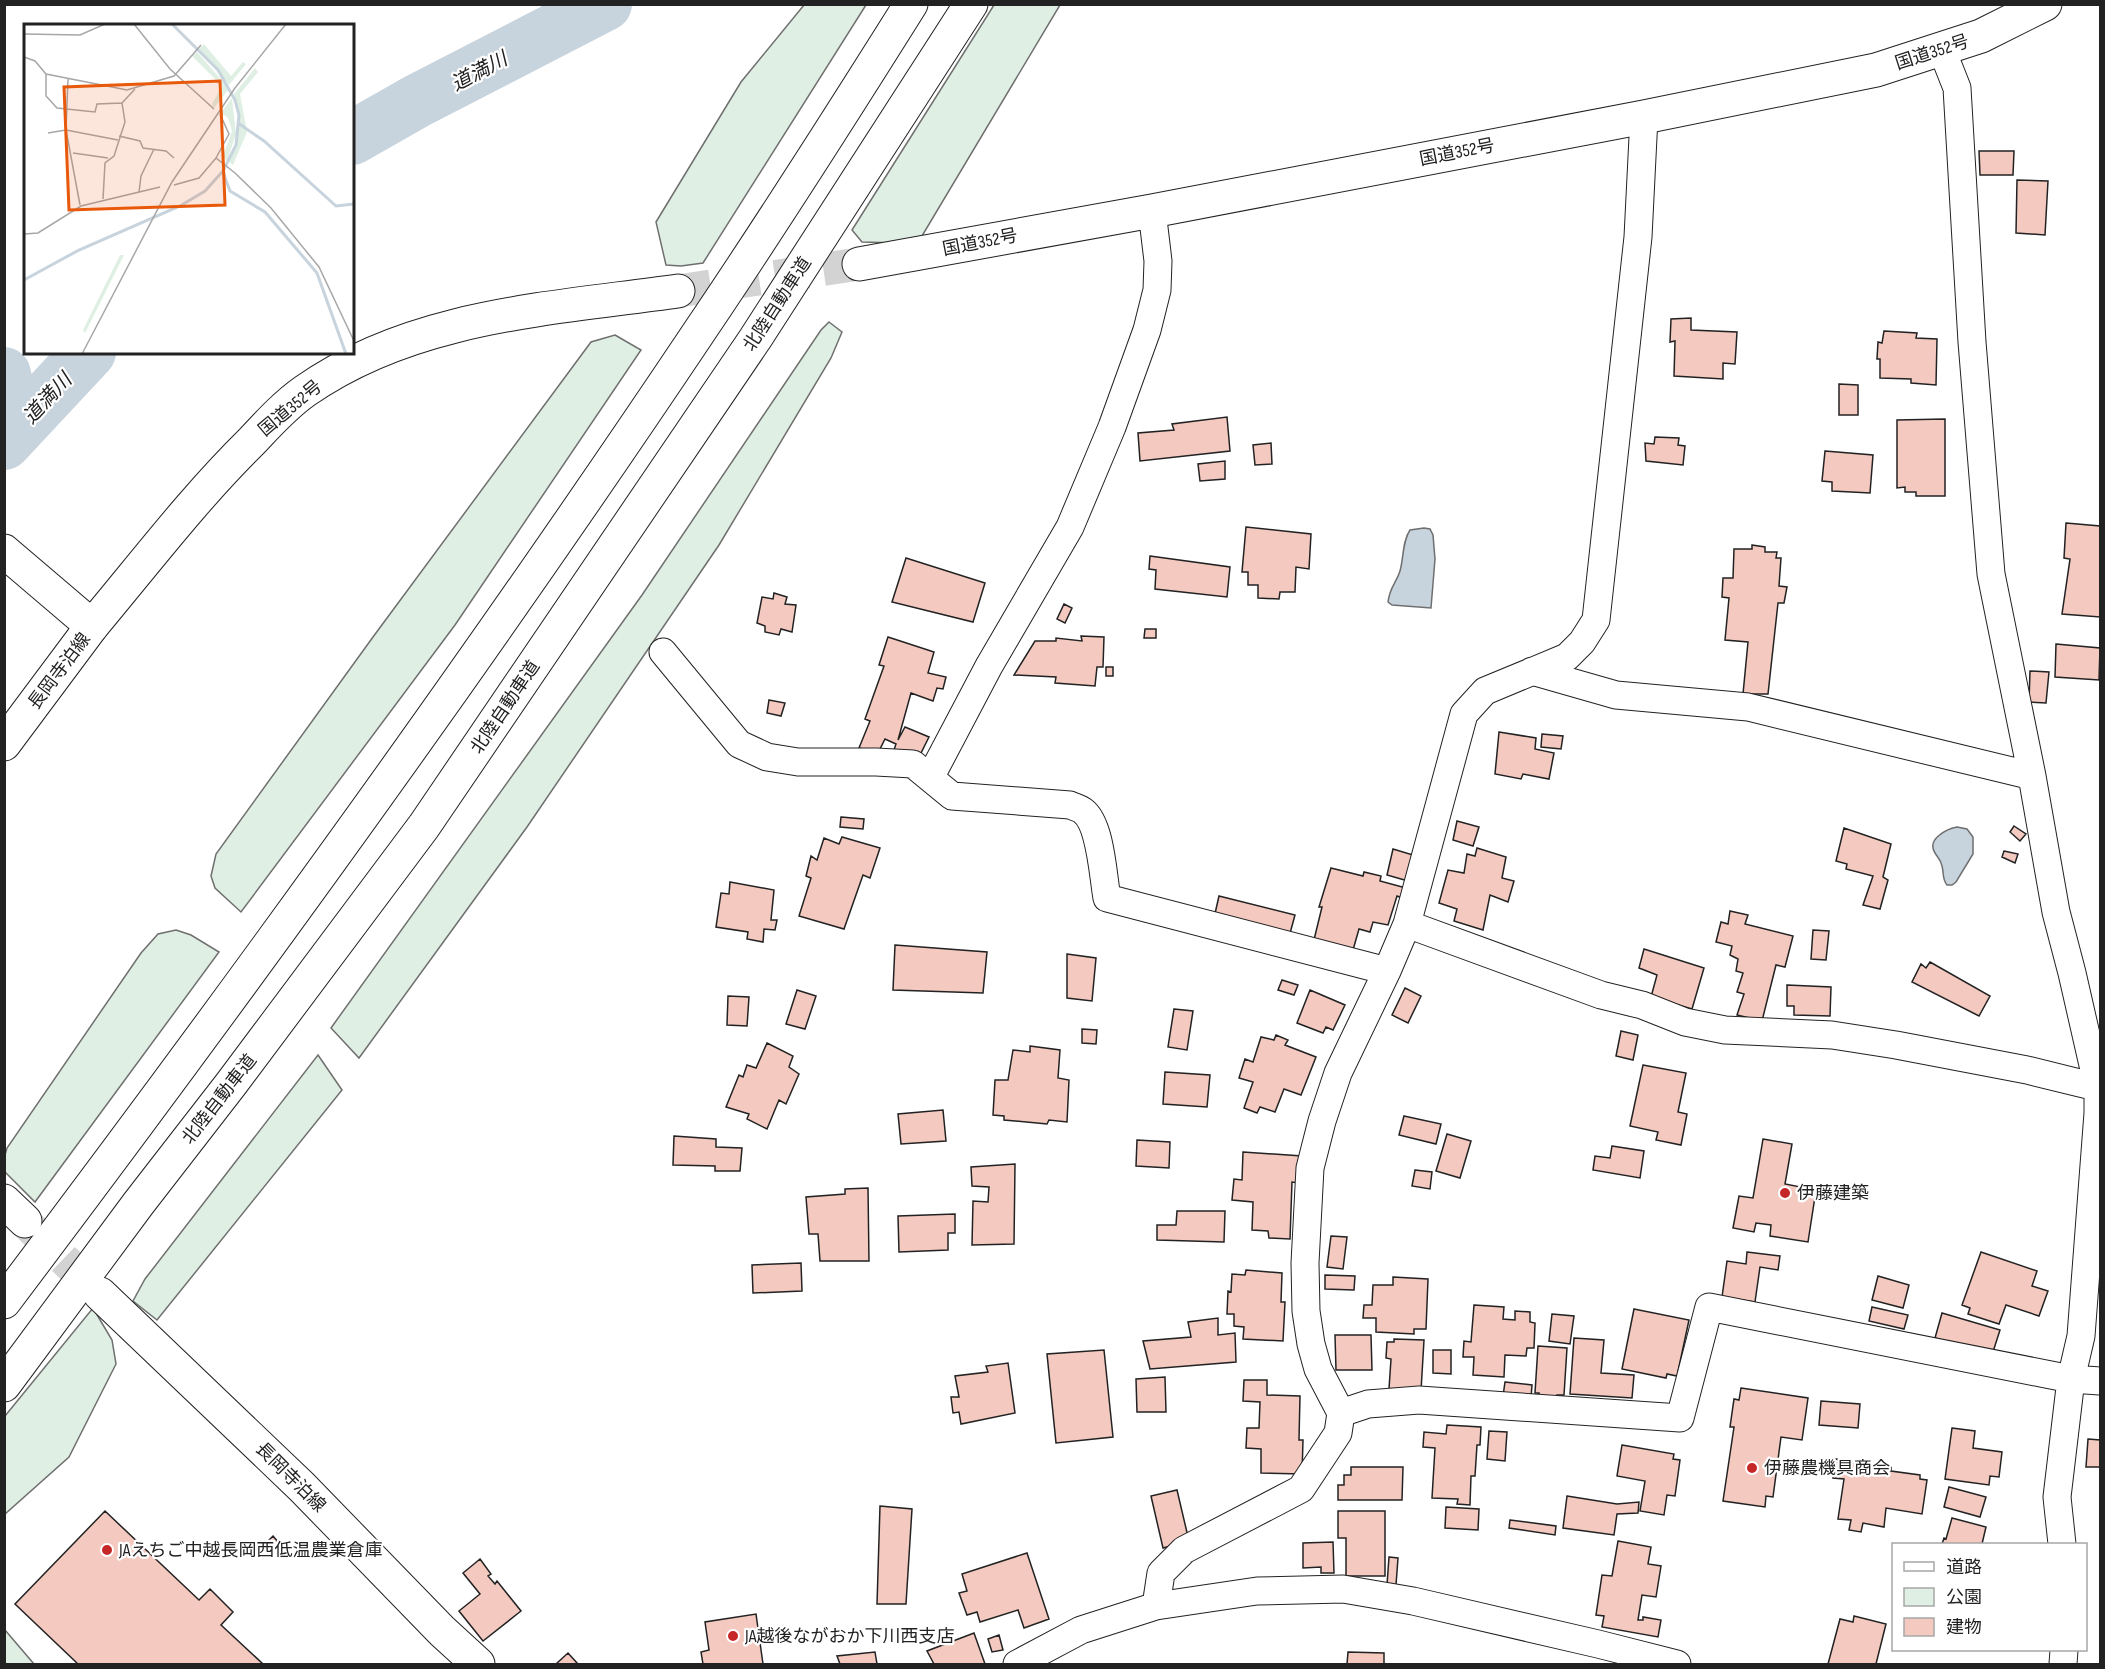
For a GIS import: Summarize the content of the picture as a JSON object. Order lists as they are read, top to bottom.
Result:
{
  "streets": {
    "main road": ["国道352号", "北陸自動車道", "長岡寺泊線"]
  },
  "crossings": [
    ["国道352号", "長岡寺泊線"]
  ],
  "water": ["道満川"],
  "places": [
    "伊藤建築",
    "伊藤農機具商会",
    "JAえちご中越長岡西低温農業倉庫",
    "JA越後ながおか下川西支店"
  ],
  "legend": ["道路", "公園", "建物"]
}
